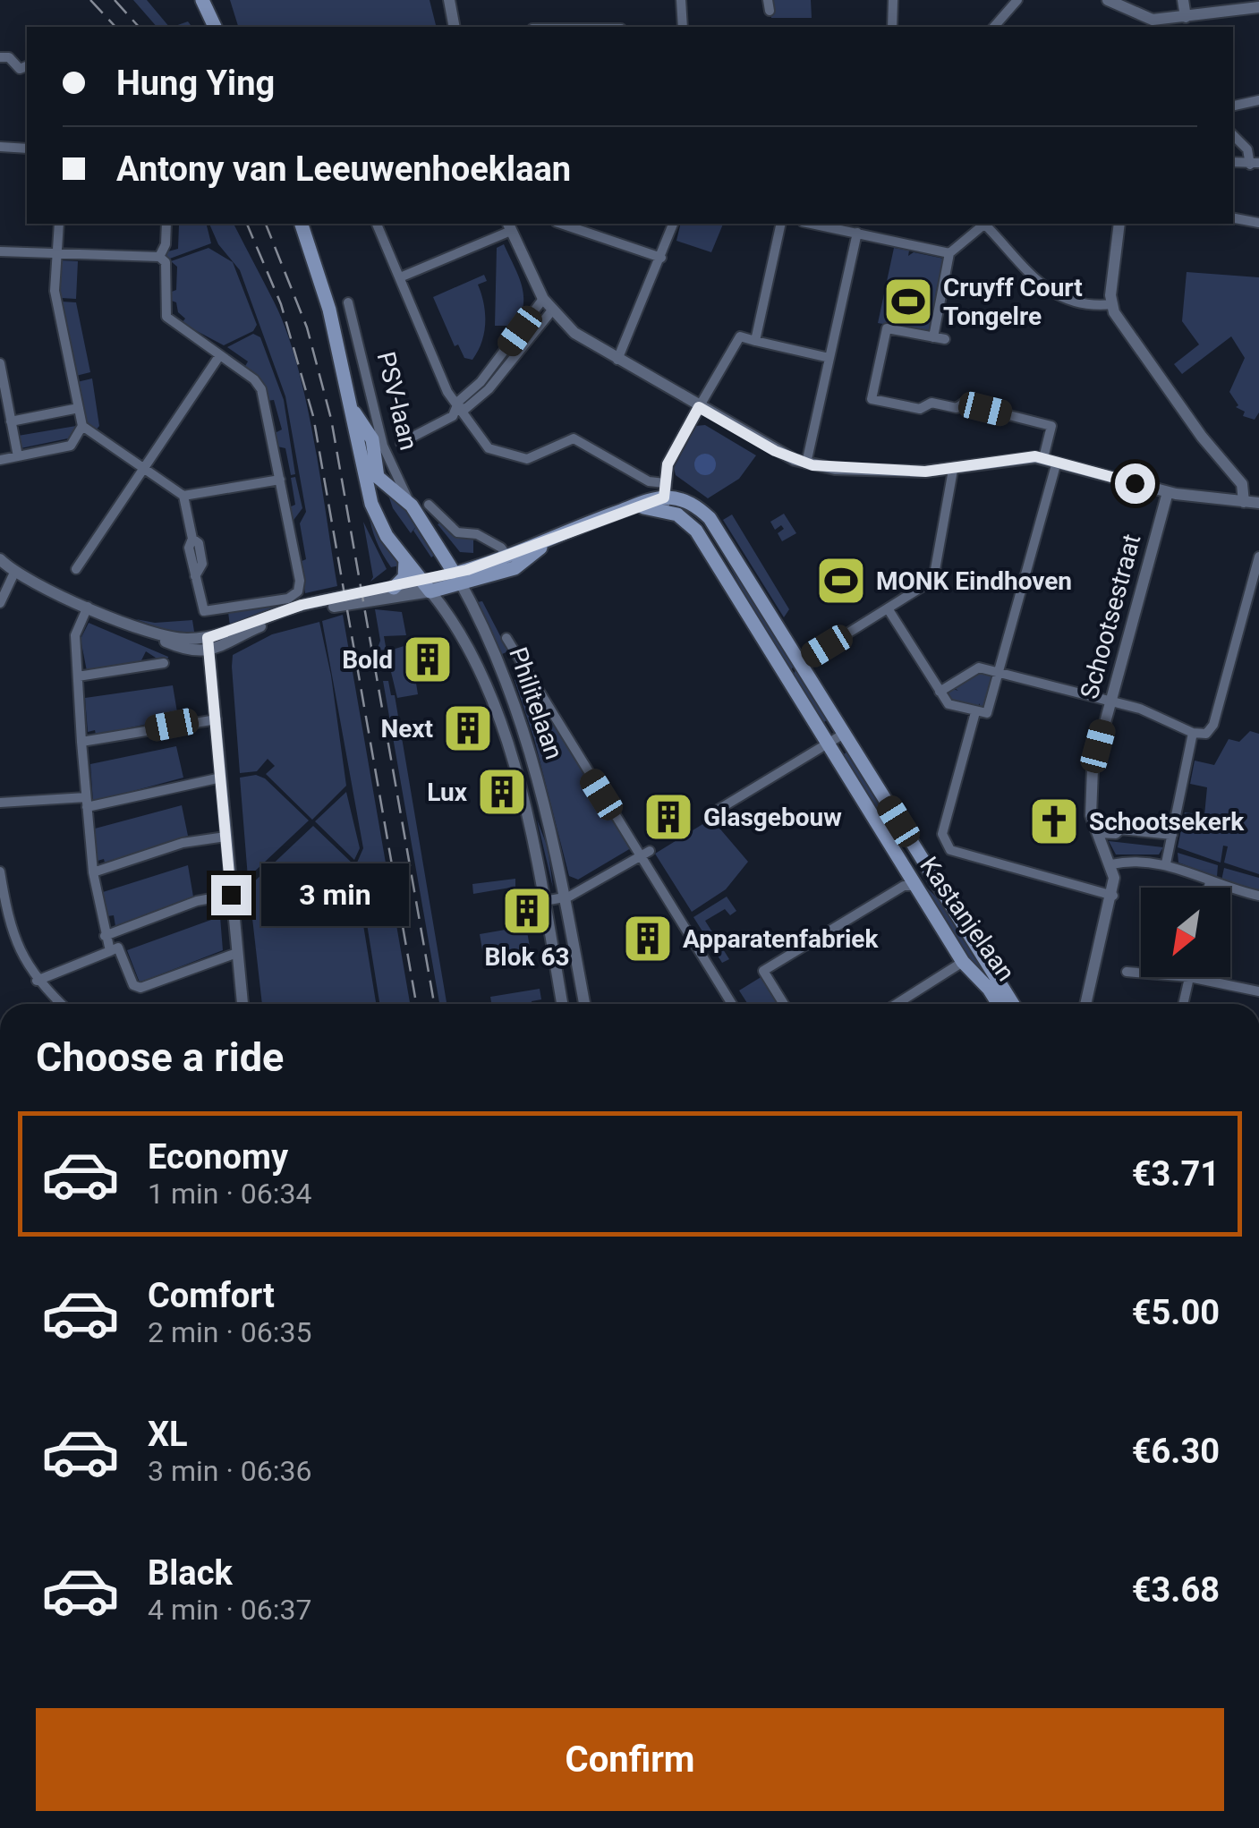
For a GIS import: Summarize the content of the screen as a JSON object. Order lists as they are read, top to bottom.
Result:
{
  "streets": {
    "main road": ["PSV-laan", "Kastanjelaan"],
    "street": ["Schootsestraat", "Philitelaan"]
  },
  "crossings": [
    ["PSV-laan", "Philitelaan"]
  ],
  "places": {
    "sports": ["Cruyff Court Tongelre", "MONK Eindhoven"],
    "building": [
      "Bold",
      "Next",
      "Lux",
      "Glasgebouw",
      "Blok 63",
      "Apparatenfabriek"
    ],
    "church": ["Schootsekerk"]
  },
  "north": "bottom left",
  "page": {
    "banner": ["Hung Ying", "Antony van Leeuwenhoeklaan"],
    "bubble": "3 min",
    "heading": "Choose a ride",
    "list": [
      {
        "name": "Economy",
        "note": "1 min · 06:34",
        "value": "€3.71"
      },
      {
        "name": "Comfort",
        "note": "2 min · 06:35",
        "value": "€5.00"
      },
      {
        "name": "XL",
        "note": "3 min · 06:36",
        "value": "€6.30"
      },
      {
        "name": "Black",
        "note": "4 min · 06:37",
        "value": "€3.68"
      }
    ],
    "buttons": "Confirm"
  }
}
